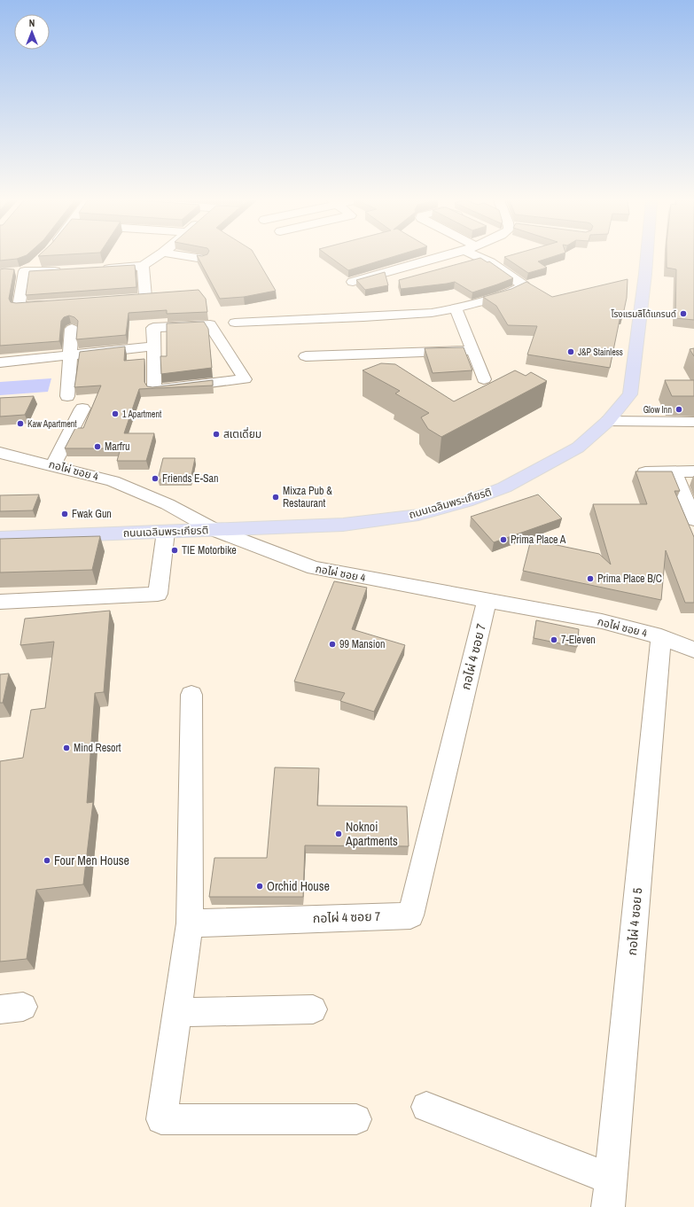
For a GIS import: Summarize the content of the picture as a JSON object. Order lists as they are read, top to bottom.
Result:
{
  "streets": {
    "main road": ["ถนนเฉลิมพระเกียรติ"],
    "street": ["กอไผ่ ซอย 4", "กอไผ่ 4 ซอย 7", "กอไผ่ 4 ซอย 5"]
  },
  "crossings": [
    ["กอไผ่ ซอย 4", "ถนนเฉลิมพระเกียรติ"],
    ["กอไผ่ ซอย 4", "กอไผ่ 4 ซอย 7"],
    ["กอไผ่ ซอย 4", "กอไผ่ 4 ซอย 5"]
  ],
  "places": [
    "โรงแรมลิโด้แกรนด์",
    "J&P Stainless",
    "Glow Inn",
    "1 Apartment",
    "Kaw Apartment",
    "สเตเดี่ยม",
    "Marfru",
    "Friends E-San",
    "Mixza Pub & Restaurant",
    "Fwak Gun",
    "Prima Place A",
    "TIE Motorbike",
    "Prima Place B/C",
    "7-Eleven",
    "99 Mansion",
    "Mind Resort",
    "Noknoi Apartments",
    "Four Men House",
    "Orchid House"
  ],
  "north": "top"
}
